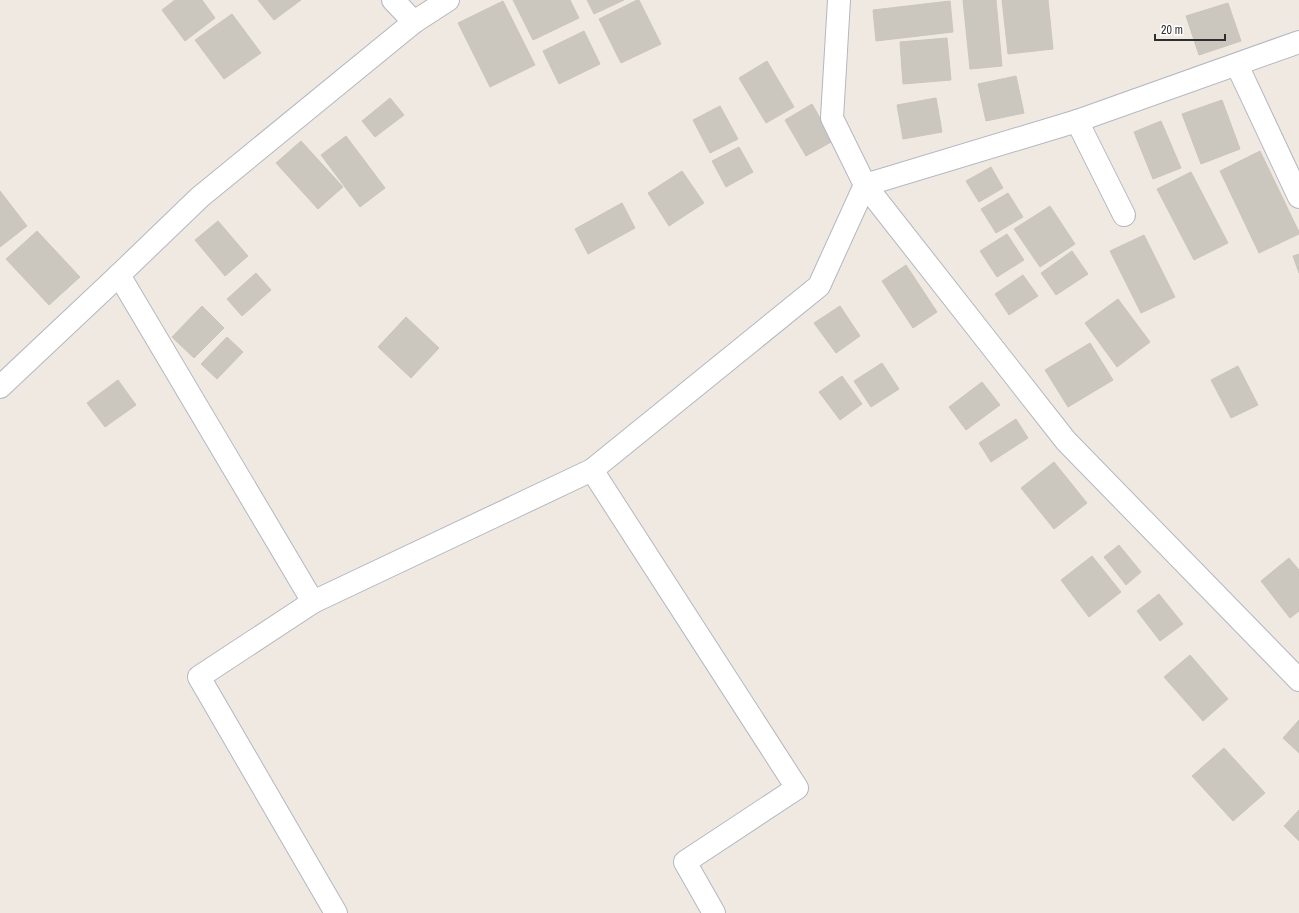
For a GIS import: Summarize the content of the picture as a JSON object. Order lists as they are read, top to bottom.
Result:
{
  "scale_bar": "20 m"
}
